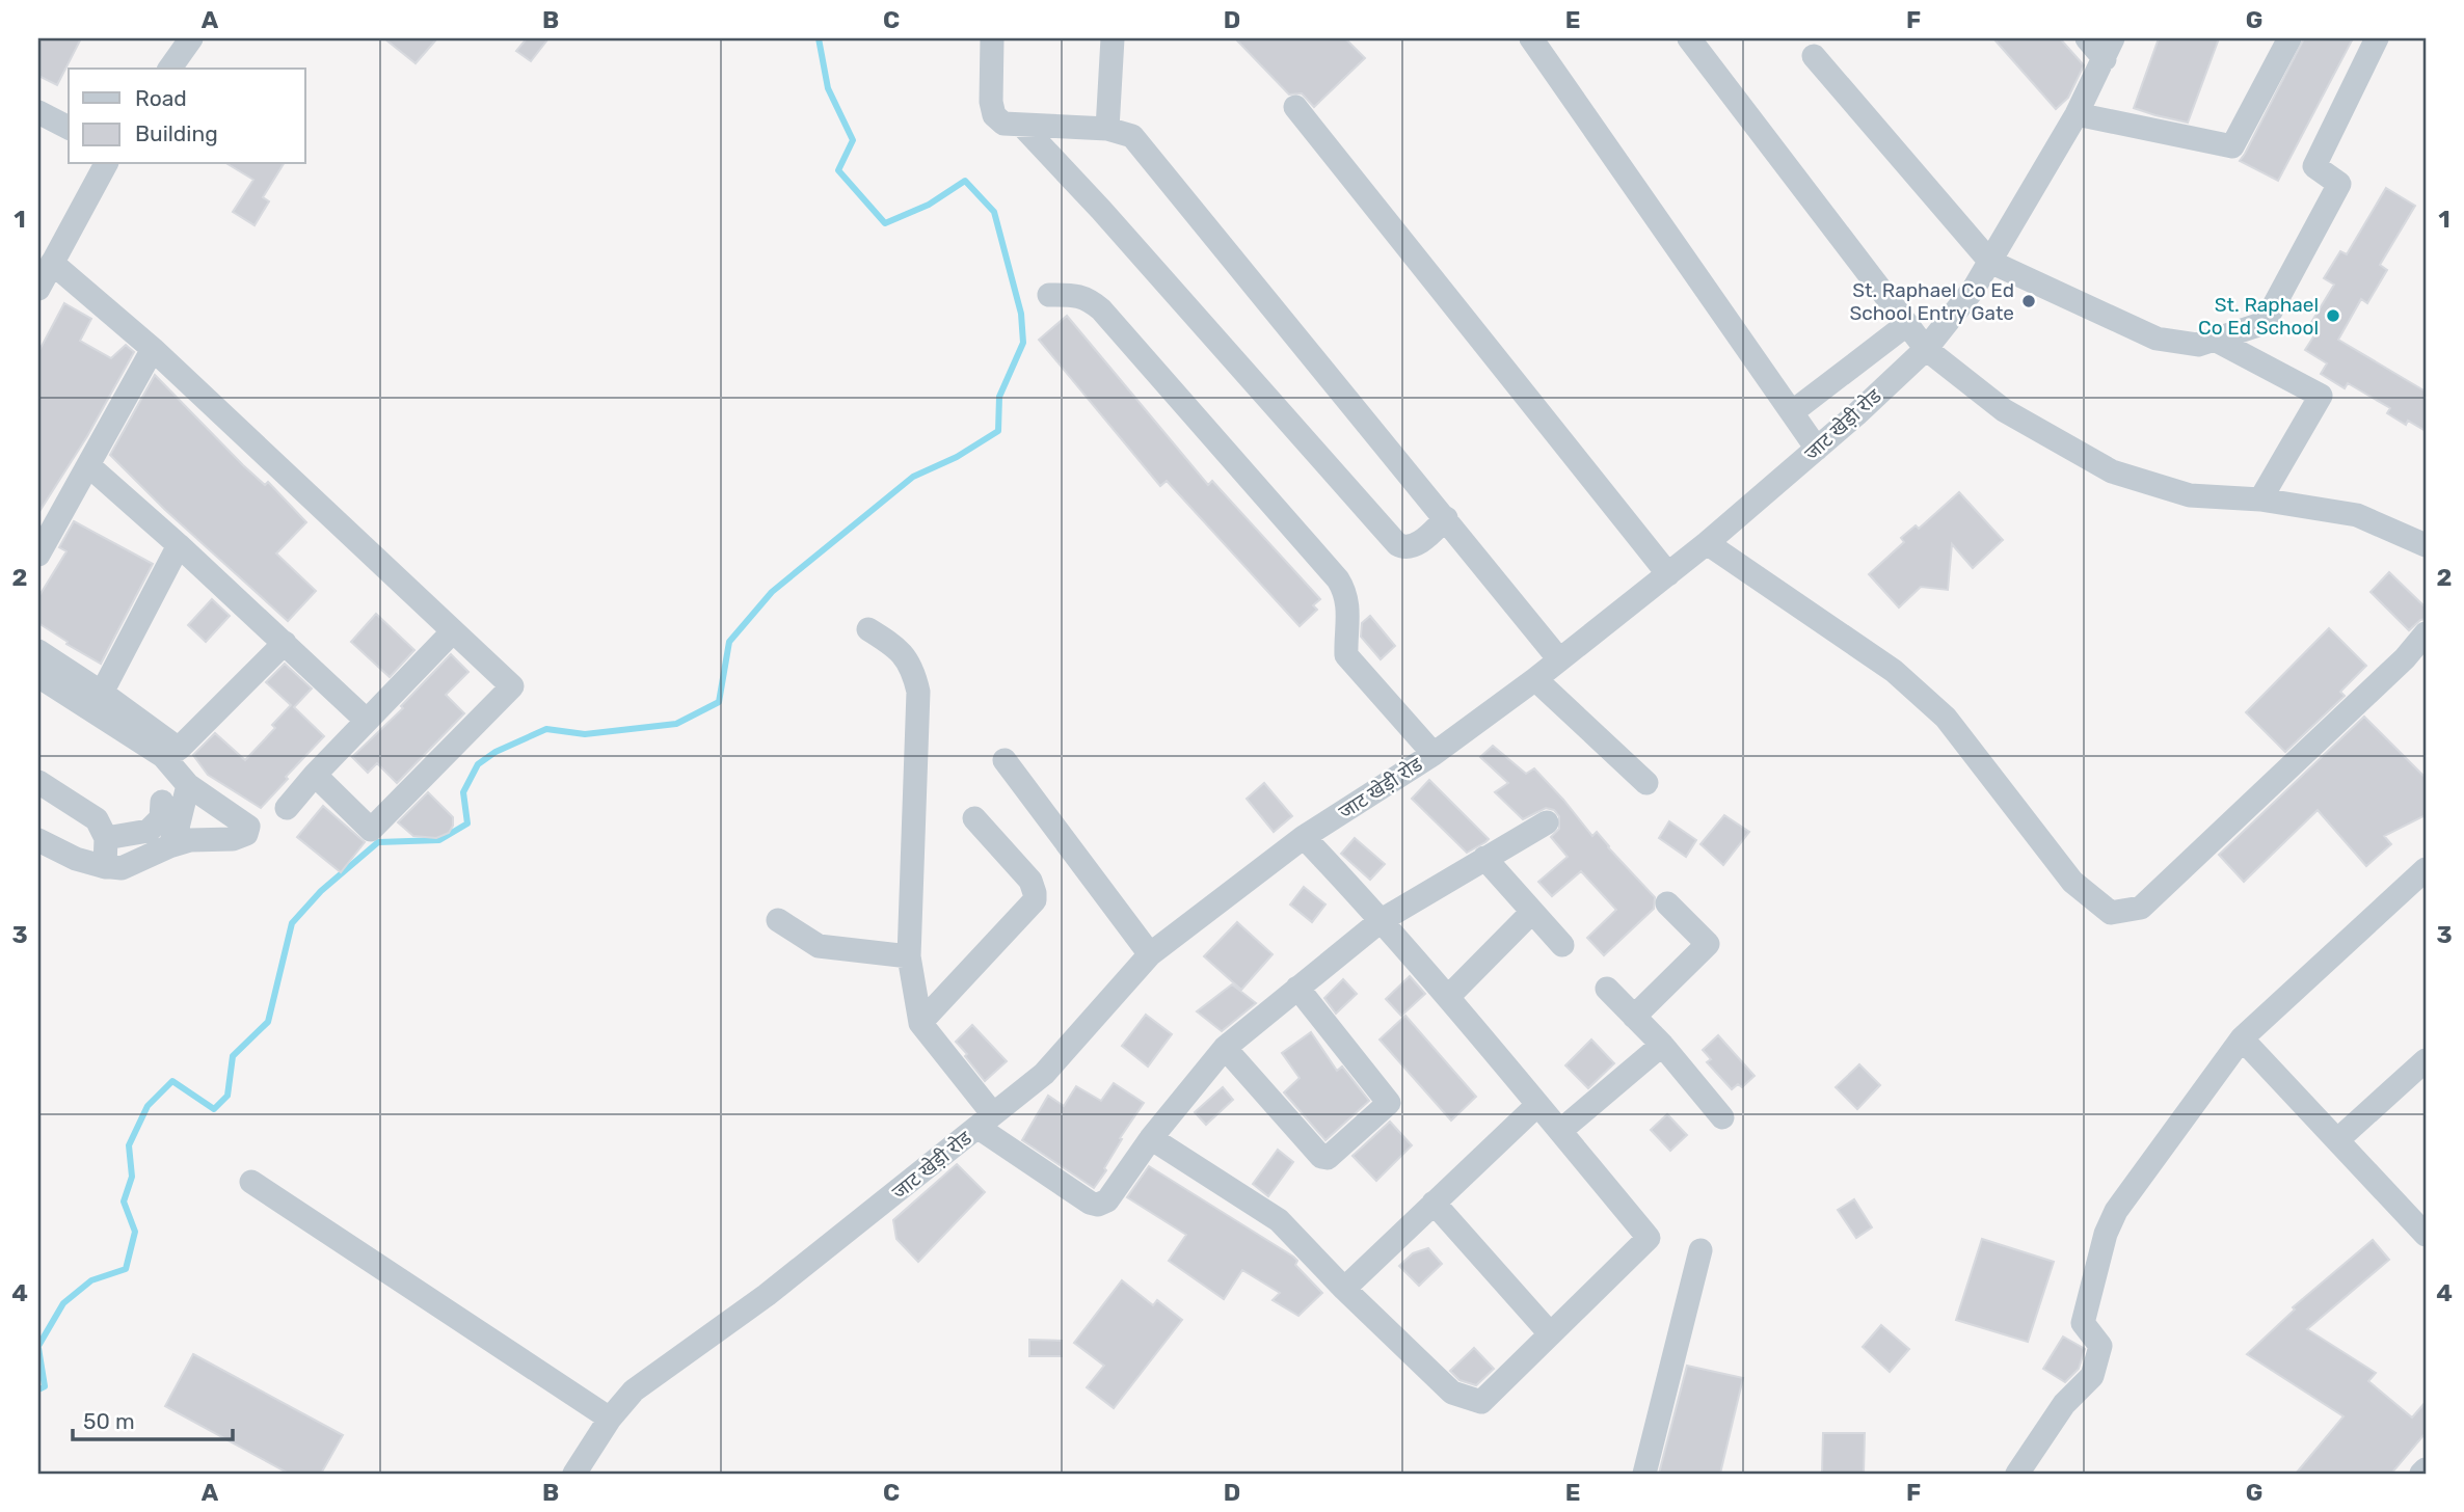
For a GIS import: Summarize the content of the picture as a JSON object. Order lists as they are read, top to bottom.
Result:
{
  "streets": {
    "street": ["जाट खेड़ी रोड"]
  },
  "places": ["St. Raphael Co Ed School Entry Gate", "St. Raphael Co Ed School"],
  "legend": ["Road", "Building"],
  "scale_bar": "50 m",
  "grid": {
    "columns": [
      "A",
      "B",
      "C",
      "D",
      "E",
      "F",
      "G"
    ],
    "rows": [
      "1",
      "2",
      "3",
      "4"
    ]
  }
}
